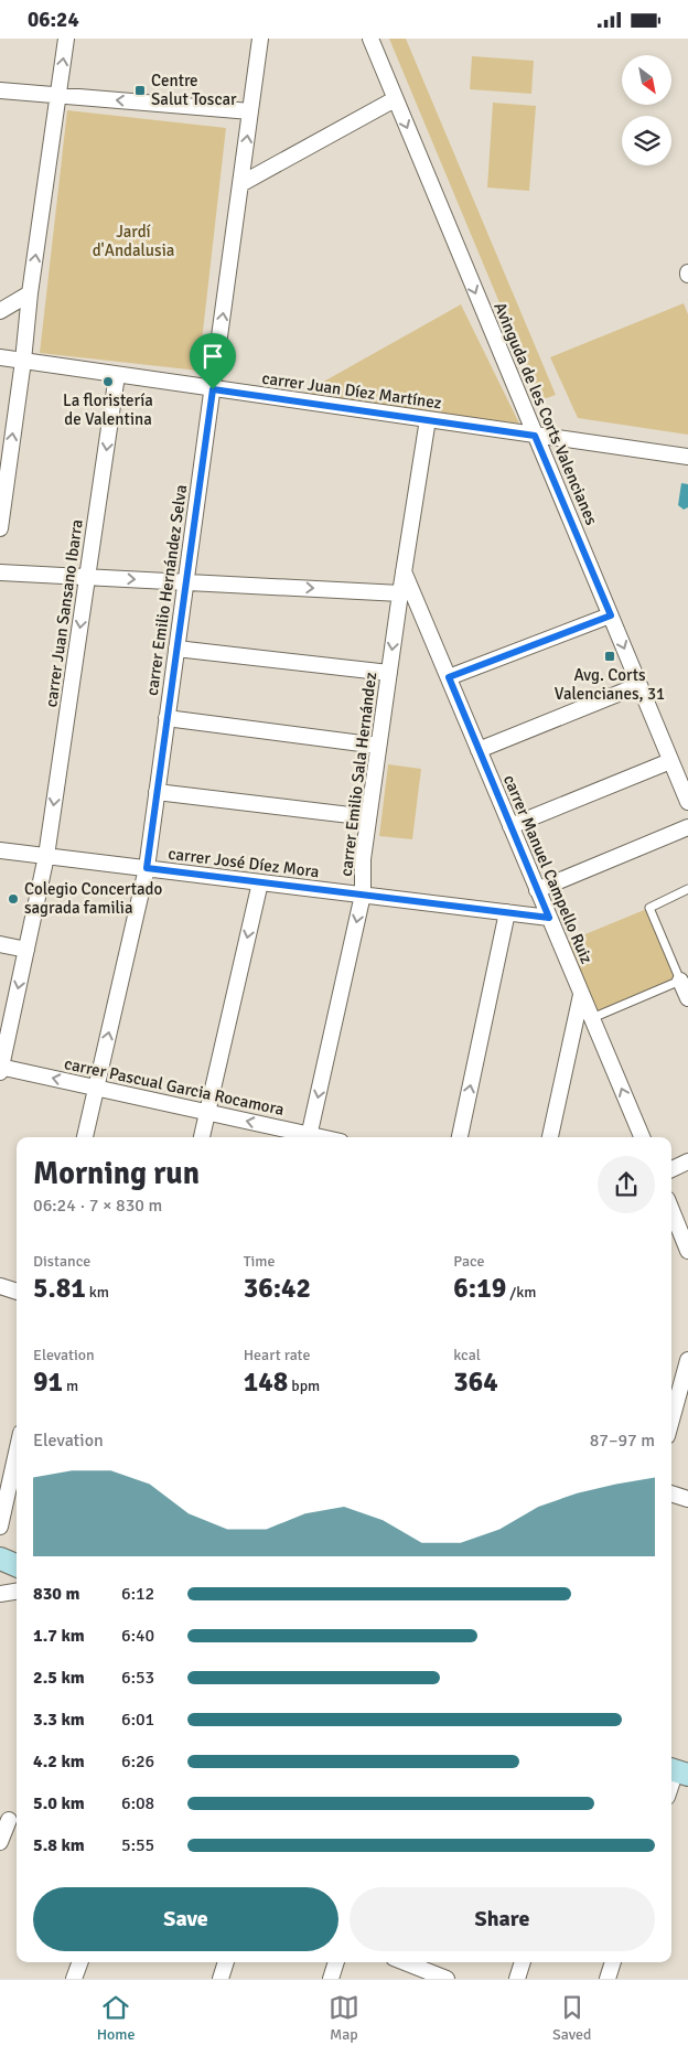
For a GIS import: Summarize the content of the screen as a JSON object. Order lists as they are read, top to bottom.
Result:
{
  "streets": {
    "street": [
      "carrer Juan Díez Martínez",
      "Avinguda de les Corts Valencianes",
      "carrer Emilio Hernández Selva",
      "carrer Juan Sansano Ibarra",
      "carrer Emilio Sala Hernández",
      "carrer José Díez Mora",
      "carrer Manuel Campello Ruiz",
      "carrer Pascual Garcia Rocamora"
    ]
  },
  "crossings": [
    ["carrer Juan Díez Martínez", "Avinguda de les Corts Valencianes"],
    ["carrer Juan Díez Martínez", "carrer Emilio Hernández Selva"],
    ["carrer Juan Díez Martínez", "carrer Juan Sansano Ibarra"],
    ["carrer Juan Díez Martínez", "carrer Emilio Sala Hernández"],
    ["carrer Emilio Hernández Selva", "carrer José Díez Mora"],
    ["carrer Emilio Hernández Selva", "carrer Pascual Garcia Rocamora"],
    ["carrer Juan Sansano Ibarra", "carrer José Díez Mora"],
    ["carrer Juan Sansano Ibarra", "carrer Pascual Garcia Rocamora"],
    ["carrer Emilio Sala Hernández", "carrer José Díez Mora"],
    ["carrer Emilio Sala Hernández", "carrer Manuel Campello Ruiz"],
    ["carrer José Díez Mora", "carrer Manuel Campello Ruiz"]
  ],
  "one_way": ["Avinguda de les Corts Valencianes", "carrer Juan Sansano Ibarra", "carrer Pascual Garcia Rocamora"],
  "parks": ["Jardí d'Andalusia"],
  "places": {
    "transit": ["Centre Salut Toscar", "Avg. Corts Valencianes, 31"],
    "other": ["La floristería de Valentina", "Colegio Concertado sagrada familia"]
  },
  "north": "bottom right",
  "page": {
    "status": "06:24",
    "heading": ["Morning run", "06:24 · 7 × 830 m"],
    "stats": [
      ["Distance", "5.81 km"],
      ["Time", "36:42"],
      ["Pace", "6:19 /km"],
      ["Elevation", "91 m"],
      ["Heart rate", "148 bpm"],
      ["kcal", "364"]
    ],
    "chart": ["Elevation", "87–97 m"],
    "list": [
      {
        "name": "830 m",
        "note": "6:12"
      },
      {
        "name": "1.7 km",
        "note": "6:40"
      },
      {
        "name": "2.5 km",
        "note": "6:53"
      },
      {
        "name": "3.3 km",
        "note": "6:01"
      },
      {
        "name": "4.2 km",
        "note": "6:26"
      },
      {
        "name": "5.0 km",
        "note": "6:08"
      },
      {
        "name": "5.8 km",
        "note": "5:55"
      }
    ],
    "buttons": ["Save", "Share"],
    "tabs": ["Home", "Map", "Saved"]
  }
}
